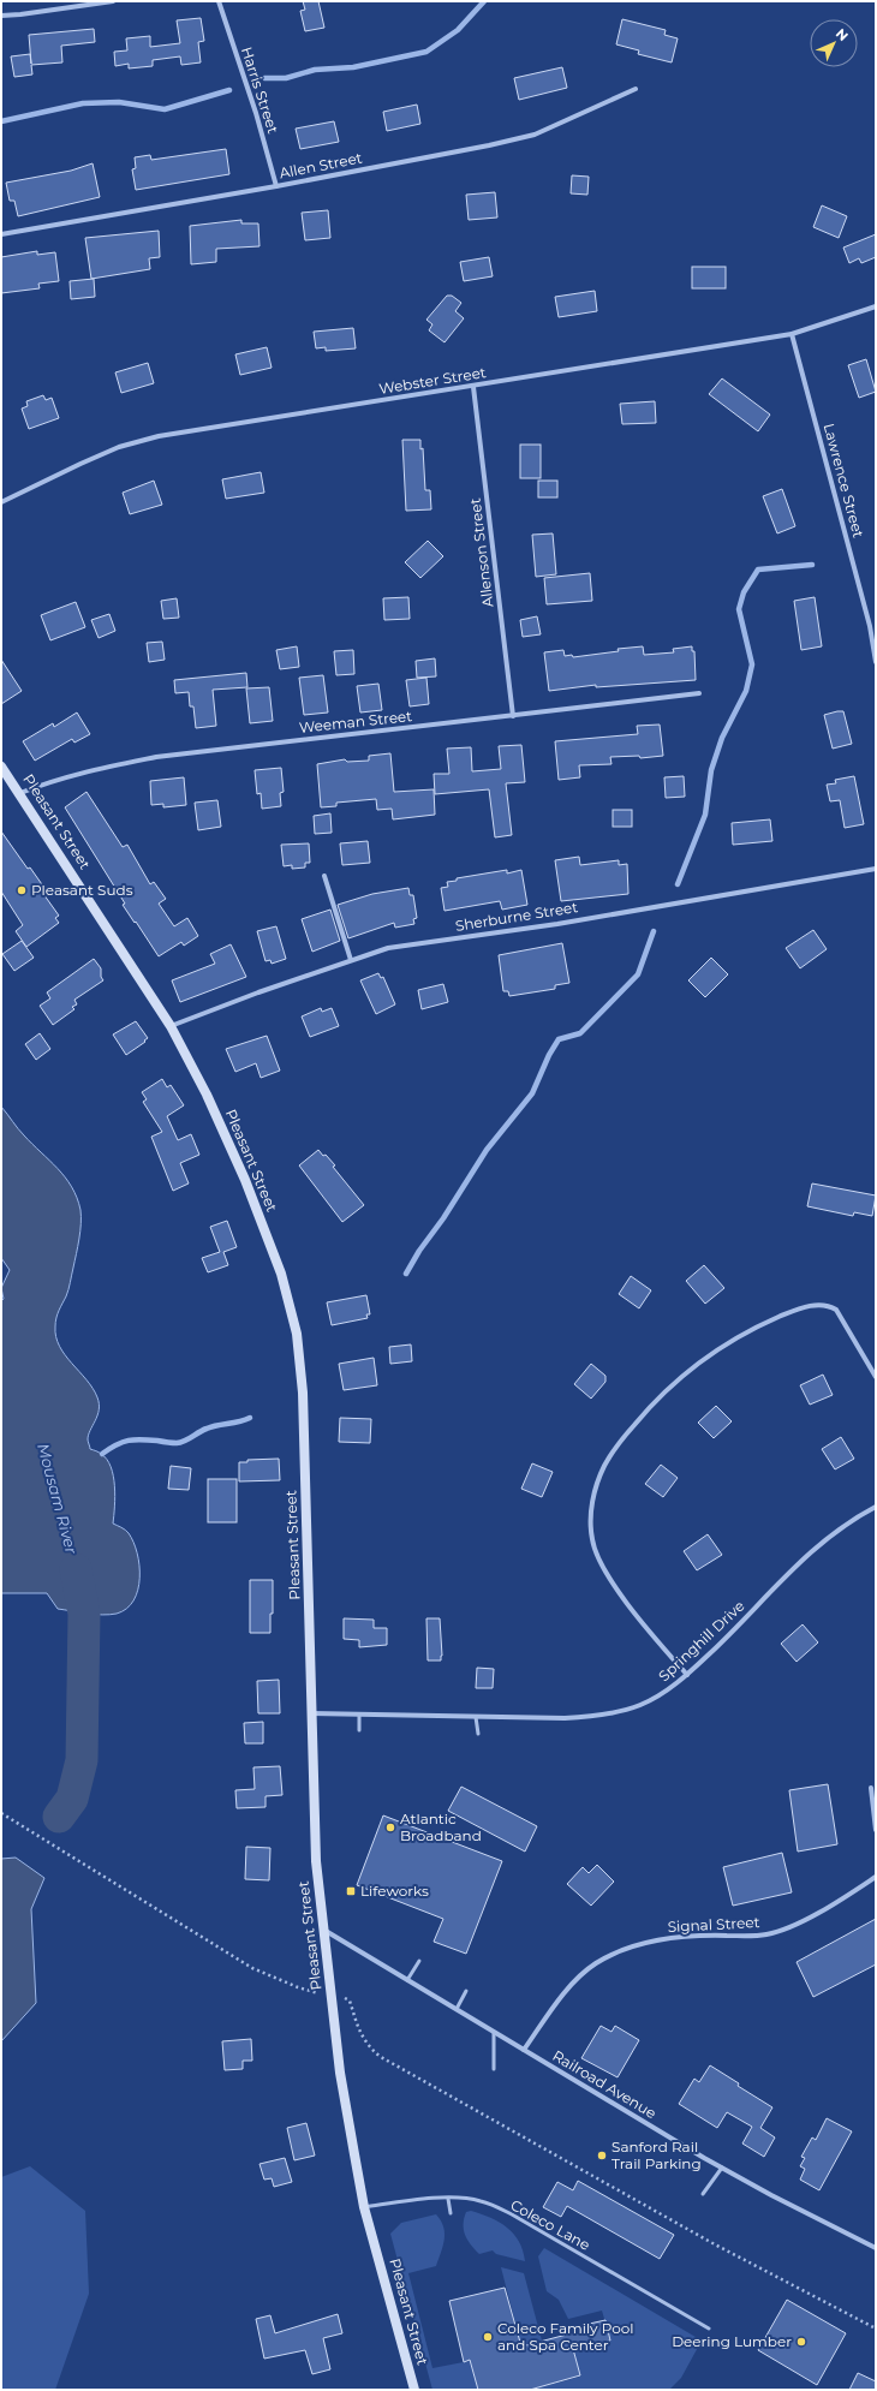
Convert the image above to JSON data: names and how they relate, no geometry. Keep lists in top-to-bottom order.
{
  "streets": {
    "main road": ["Pleasant Street"],
    "street": [
      "Harris Street",
      "Allen Street",
      "Webster Street",
      "Lawrence Street",
      "Allenson Street",
      "Weeman Street",
      "Sherburne Street",
      "Springhill Drive",
      "Signal Street",
      "Railroad Avenue"
    ],
    "lane": ["Coleco Lane"]
  },
  "crossings": [
    ["Harris Street", "Allen Street"],
    ["Webster Street", "Lawrence Street"],
    ["Webster Street", "Allenson Street"],
    ["Allenson Street", "Weeman Street"],
    ["Weeman Street", "Pleasant Street"],
    ["Pleasant Street", "Sherburne Street"],
    ["Pleasant Street", "Springhill Drive"],
    ["Pleasant Street", "Railroad Avenue"],
    ["Pleasant Street", "Coleco Lane"],
    ["Signal Street", "Railroad Avenue"]
  ],
  "water": ["Mousam River"],
  "places": {
    "other": [
      "Pleasant Suds",
      "Atlantic Broadband",
      "Sanford Rail Trail Parking",
      "Coleco Family Pool and Spa Center",
      "Deering Lumber"
    ],
    "transit": ["Lifeworks"]
  },
  "north": "top right"
}
